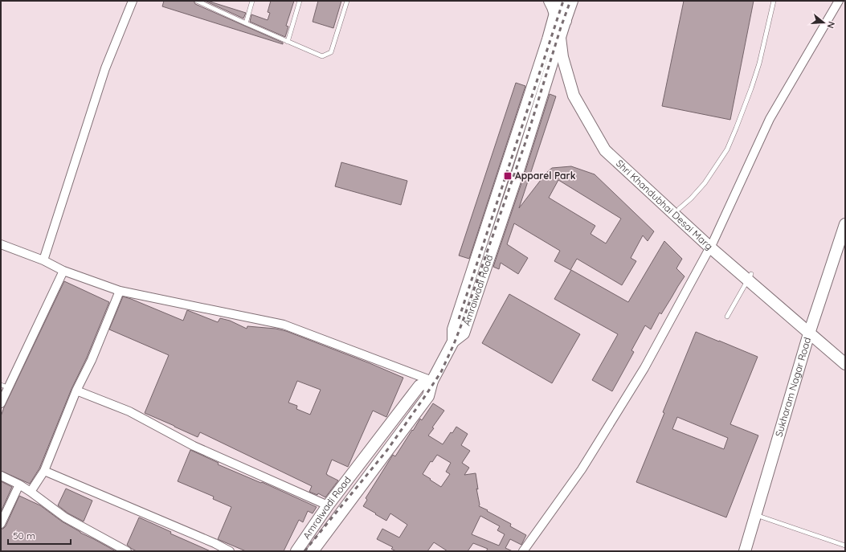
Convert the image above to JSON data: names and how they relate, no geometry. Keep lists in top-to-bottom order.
{
  "streets": {
    "main road": ["Shri Khandubhai Desai Marg", "Amraiwadi Road", "Sukharam Nagar Road"]
  },
  "crossings": [
    ["Shri Khandubhai Desai Marg", "Amraiwadi Road"],
    ["Shri Khandubhai Desai Marg", "Sukharam Nagar Road"]
  ],
  "places": {
    "transit": ["Apparel Park"]
  },
  "scale_bar": "50 m",
  "north": "right"
}
